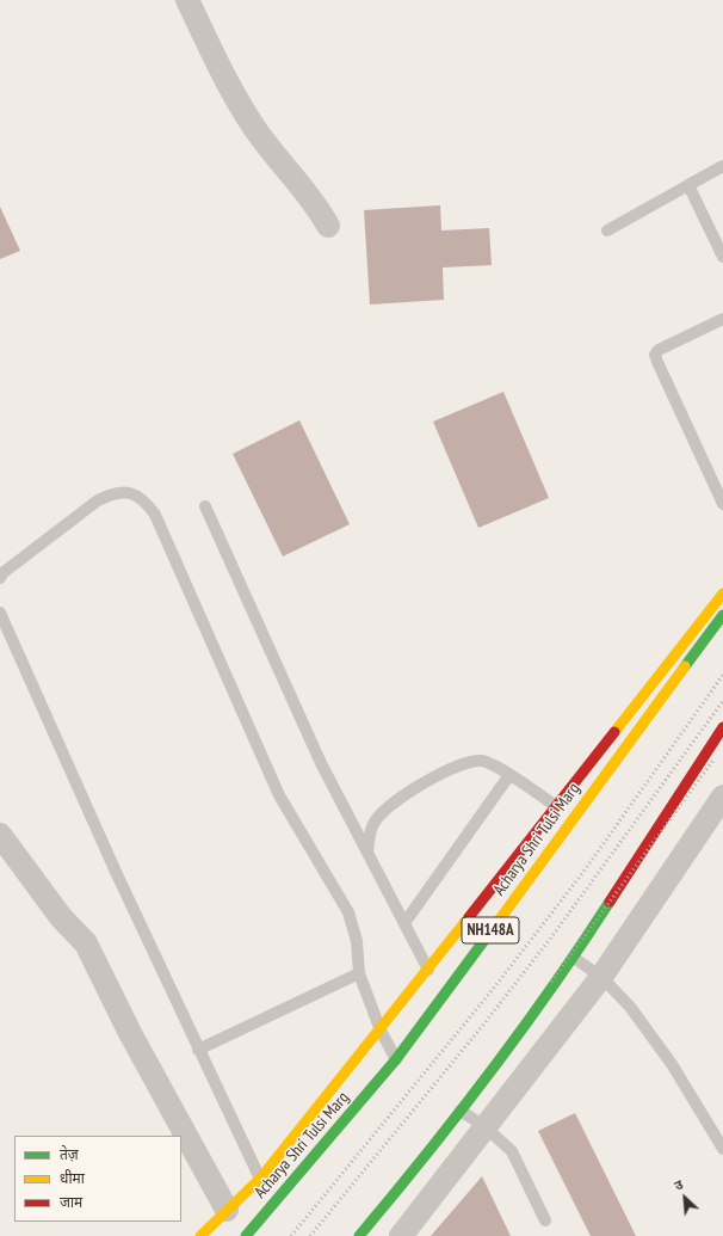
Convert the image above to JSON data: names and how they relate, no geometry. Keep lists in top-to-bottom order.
{
  "streets": {
    "main road": ["Acharya Shri Tulsi Marg", "NH148A"]
  },
  "legend": ["तेज़", "धीमा", "जाम"],
  "north": "top left"
}
